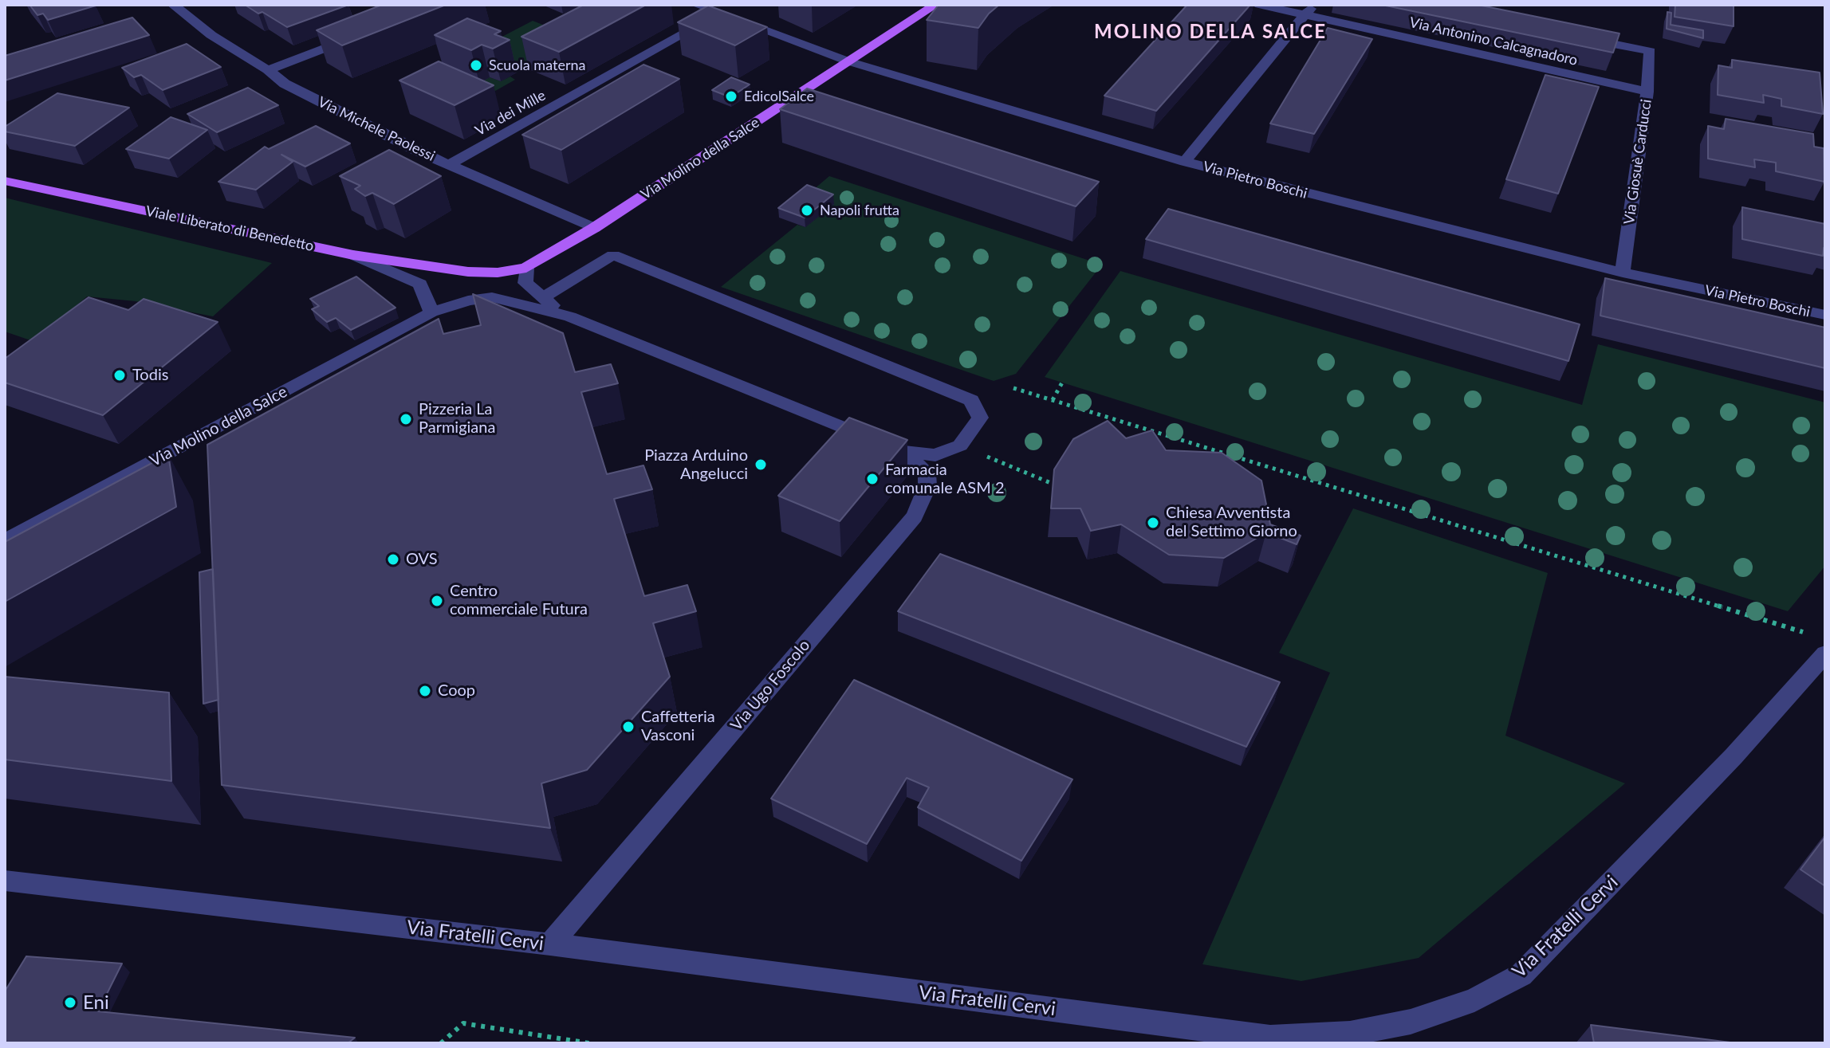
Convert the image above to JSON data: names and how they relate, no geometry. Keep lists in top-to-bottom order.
{
  "streets": {
    "main road": ["Via Molino della Salce", "Viale Liberato di Benedetto"],
    "street": [
      "Via Antonino Calcagnadoro",
      "Via dei Mille",
      "Via Michele Paolessi",
      "Via Giosuè Carducci",
      "Via Pietro Boschi",
      "Via Ugo Foscolo",
      "Via Fratelli Cervi"
    ]
  },
  "crossings": [
    ["Via Antonino Calcagnadoro", "Via Giosuè Carducci"],
    ["Via dei Mille", "Via Michele Paolessi"],
    ["Via dei Mille", "Via Pietro Boschi"],
    ["Via Michele Paolessi", "Via Molino della Salce"],
    ["Via Molino della Salce", "Via Pietro Boschi"],
    ["Via Molino della Salce", "Viale Liberato di Benedetto"],
    ["Via Giosuè Carducci", "Via Pietro Boschi"],
    ["Via Ugo Foscolo", "Via Fratelli Cervi"]
  ],
  "districts": ["MOLINO DELLA SALCE"],
  "places": [
    "Scuola materna",
    "EdicolSalce",
    "Napoli frutta",
    "Todis",
    "Pizzeria La Parmigiana",
    "Piazza Arduino Angelucci",
    "Farmacia comunale ASM 2",
    "Chiesa Avventista del Settimo Giorno",
    "OVS",
    "Centro commerciale Futura",
    "Coop",
    "Caffetteria Vasconi",
    "Eni"
  ]
}
